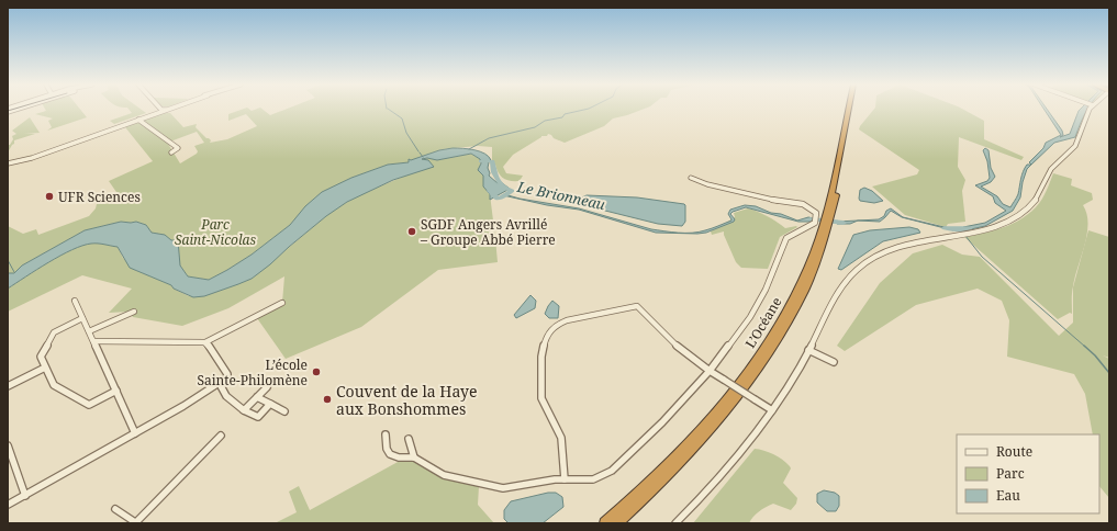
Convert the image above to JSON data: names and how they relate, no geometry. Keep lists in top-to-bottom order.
{
  "streets": {
    "highway": ["L’Océane"]
  },
  "water": ["Le Brionneau"],
  "parks": ["Parc Saint-Nicolas"],
  "places": [
    "UFR Sciences",
    "SGDF Angers Avrillé – Groupe Abbé Pierre",
    "L’école Sainte-Philomène",
    "Couvent de la Haye aux Bonshommes"
  ],
  "legend": ["Route", "Parc", "Eau"]
}
